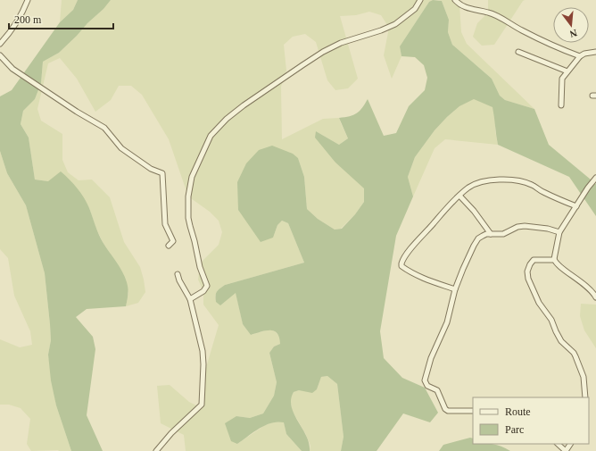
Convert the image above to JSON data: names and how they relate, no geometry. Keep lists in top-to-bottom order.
{
  "legend": ["Route", "Parc"],
  "scale_bar": "200 m",
  "north": "bottom"
}
